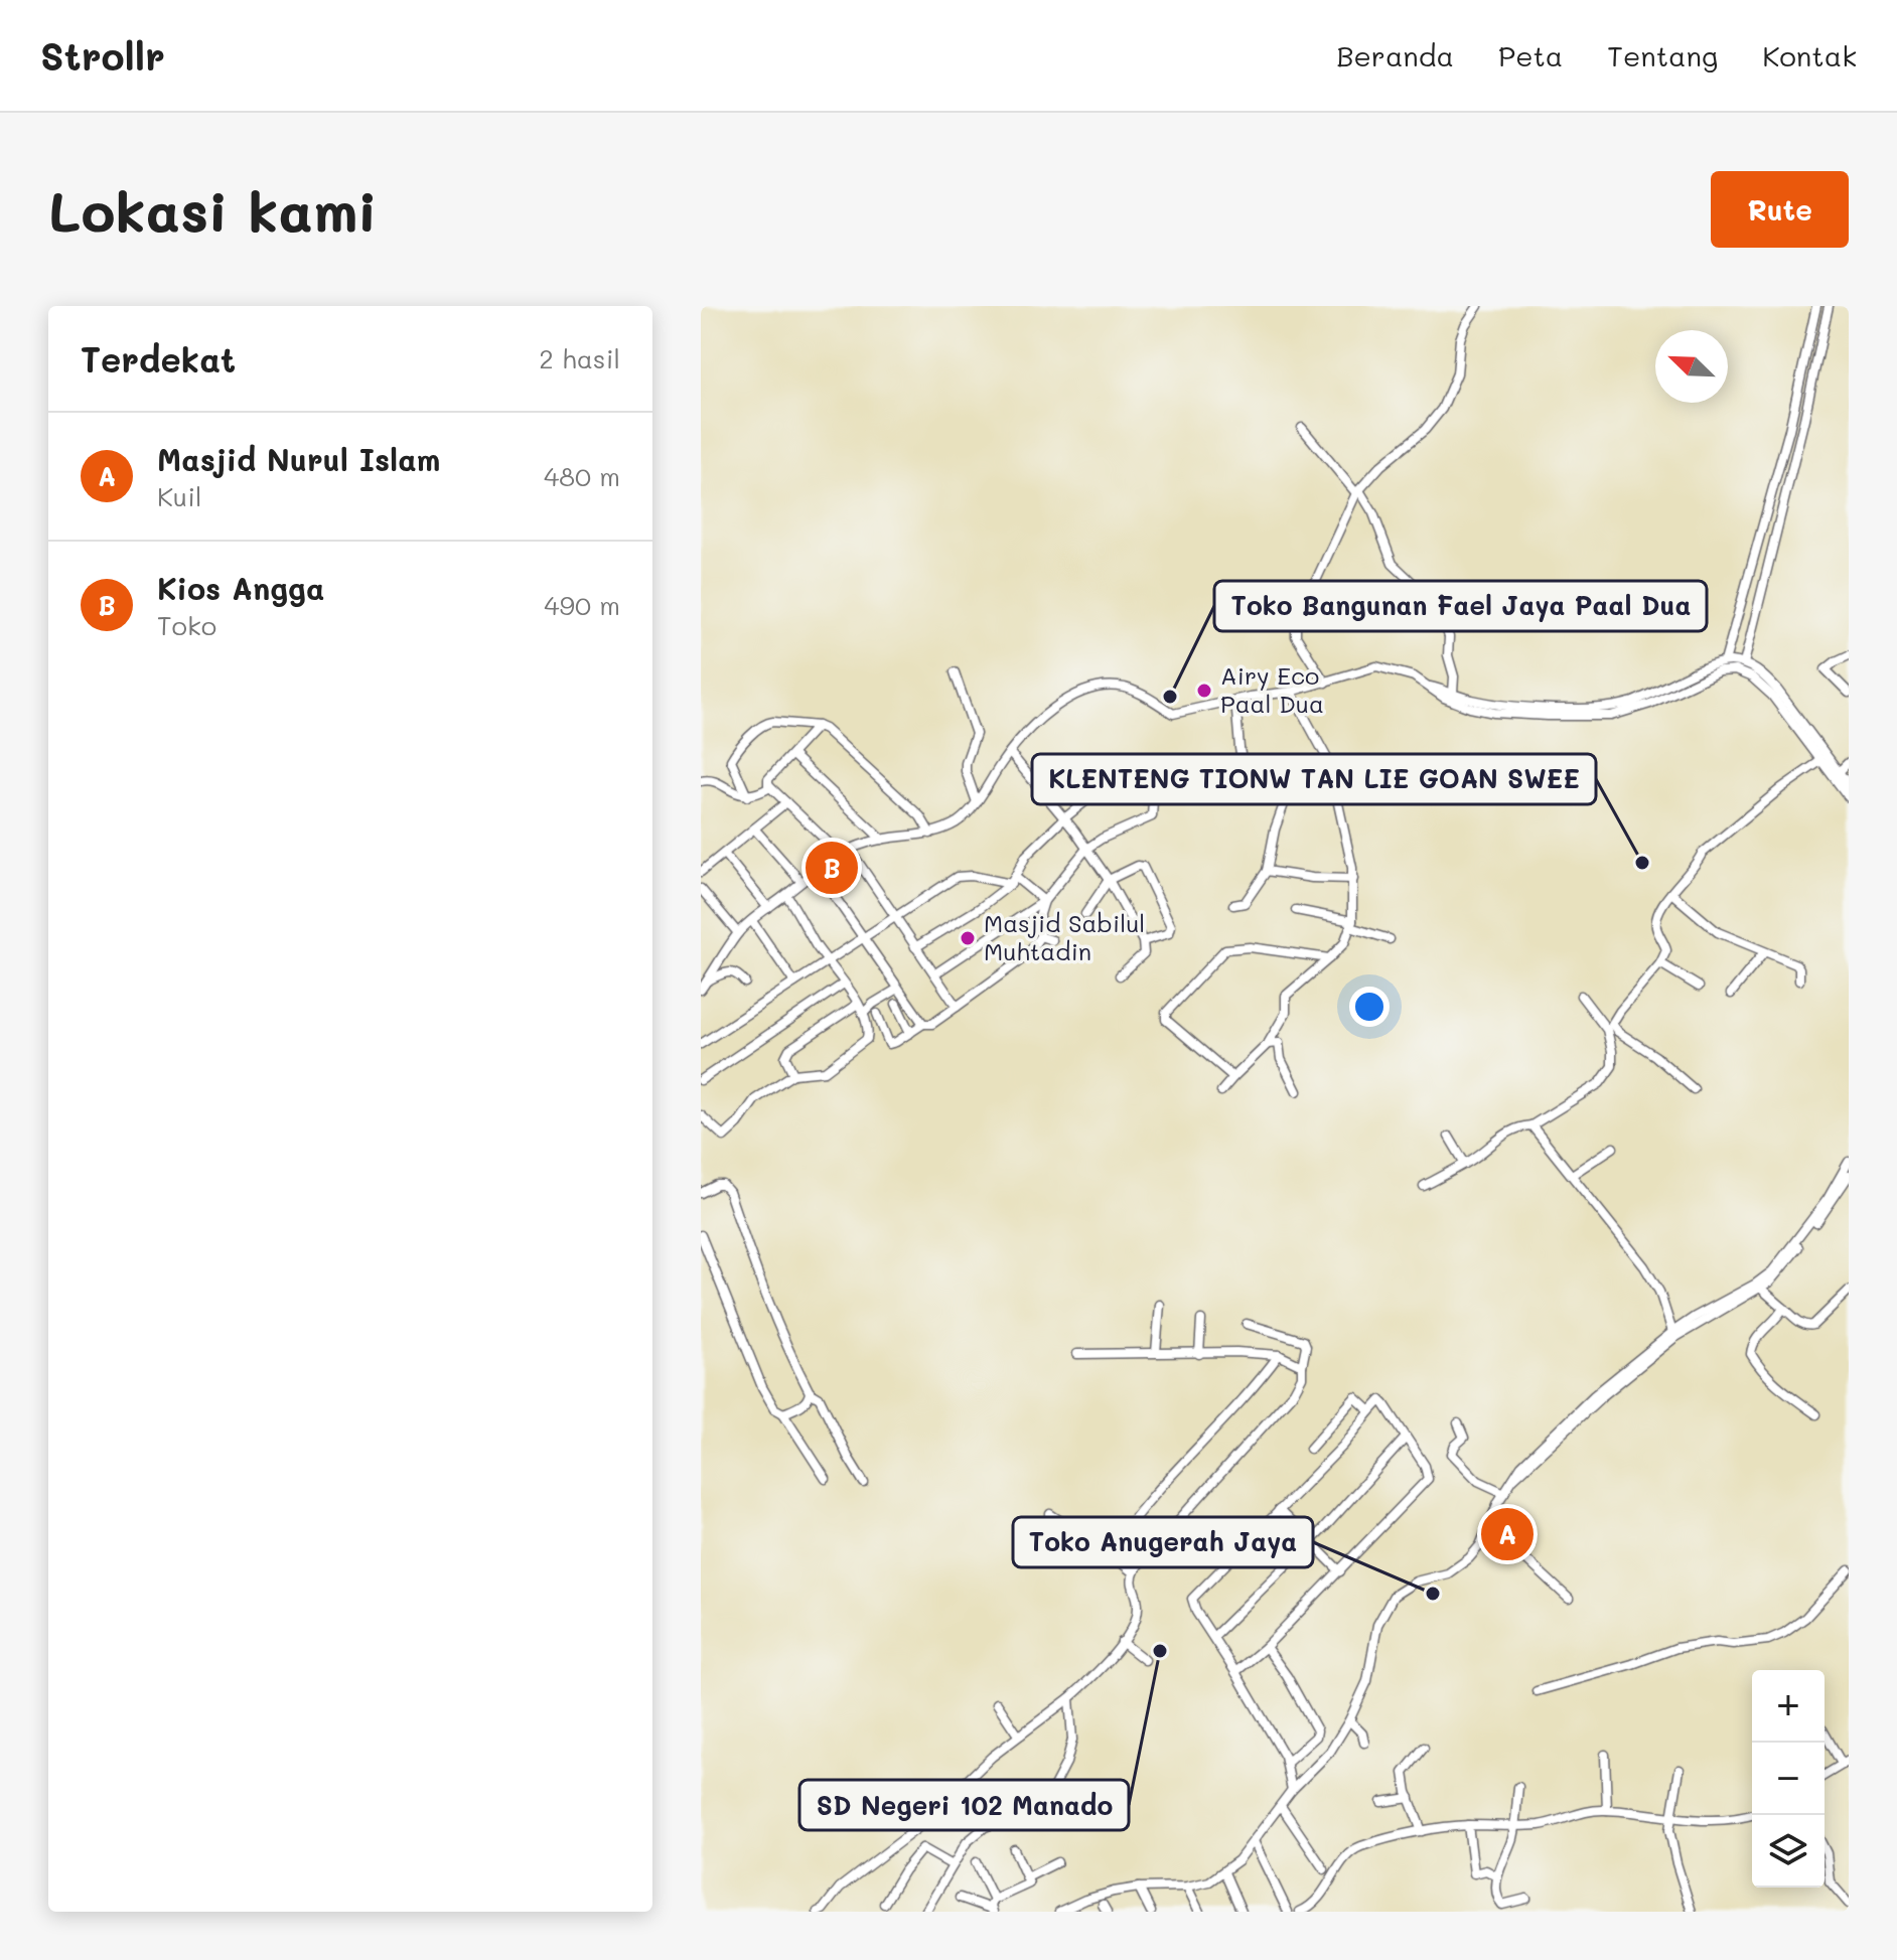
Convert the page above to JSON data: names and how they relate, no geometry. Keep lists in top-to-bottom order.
{
  "places": [
    "Airy Eco Paal Dua",
    "Toko Bangunan Fael Jaya Paal Dua",
    "KLENTENG TIONW TAN LIE GOAN SWEE",
    "Masjid Sabilul Muhtadin",
    "Toko Anugerah Jaya",
    "SD Negeri 102 Manado"
  ],
  "north": "top left",
  "page": {
    "header": "Strollr",
    "nav": [
      "Beranda",
      "Peta",
      "Tentang",
      "Kontak"
    ],
    "buttons": "Rute",
    "title": "Lokasi kami",
    "heading": ["Terdekat", "2 hasil"],
    "list": [
      {
        "mark": "A",
        "name": "Masjid Nurul Islam",
        "note": "Kuil",
        "value": "480 m"
      },
      {
        "mark": "B",
        "name": "Kios Angga",
        "note": "Toko",
        "value": "490 m"
      }
    ],
    "pins": ["B", "A"],
    "map_buttons": ["+", "−"]
  }
}
